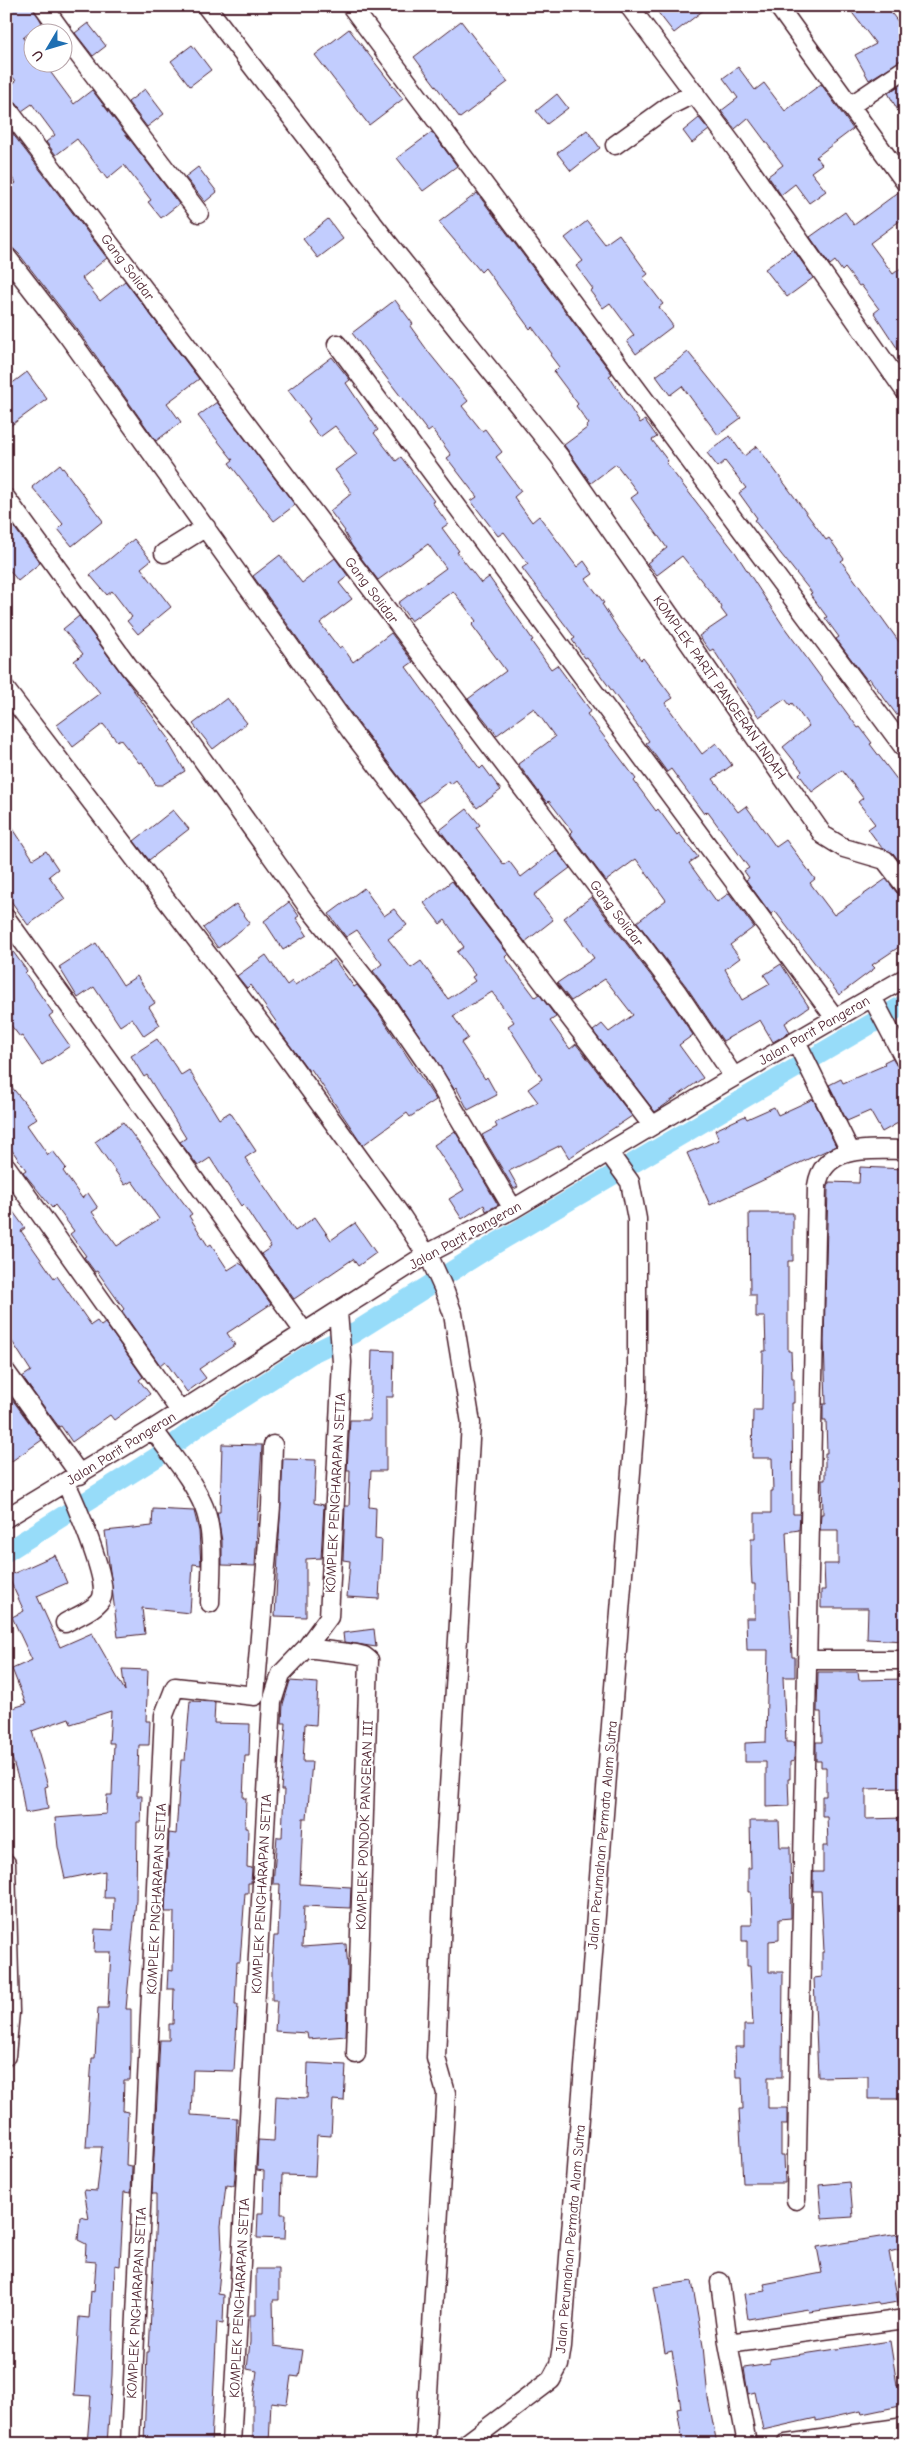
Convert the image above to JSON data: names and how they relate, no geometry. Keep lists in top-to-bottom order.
{
  "streets": {
    "street": [
      "Gang Solidar",
      "KOMPLEK PARIT PANGERAN INDAH",
      "Jalan Parit Pangeran",
      "KOMPLEK PENGHARAPAN SETIA",
      "KOMPLEK PONDOK PANGERAN III",
      "Jalan Perumahan Permata Alam Sutra",
      "KOMPLEK PNGHARAPAN SETIA"
    ]
  },
  "crossings": [
    ["Gang Solidar", "Jalan Parit Pangeran"],
    ["Jalan Parit Pangeran", "KOMPLEK PENGHARAPAN SETIA"],
    ["Jalan Parit Pangeran", "Jalan Perumahan Permata Alam Sutra"],
    ["KOMPLEK PENGHARAPAN SETIA", "KOMPLEK PONDOK PANGERAN III"]
  ],
  "north": "bottom left"
}
